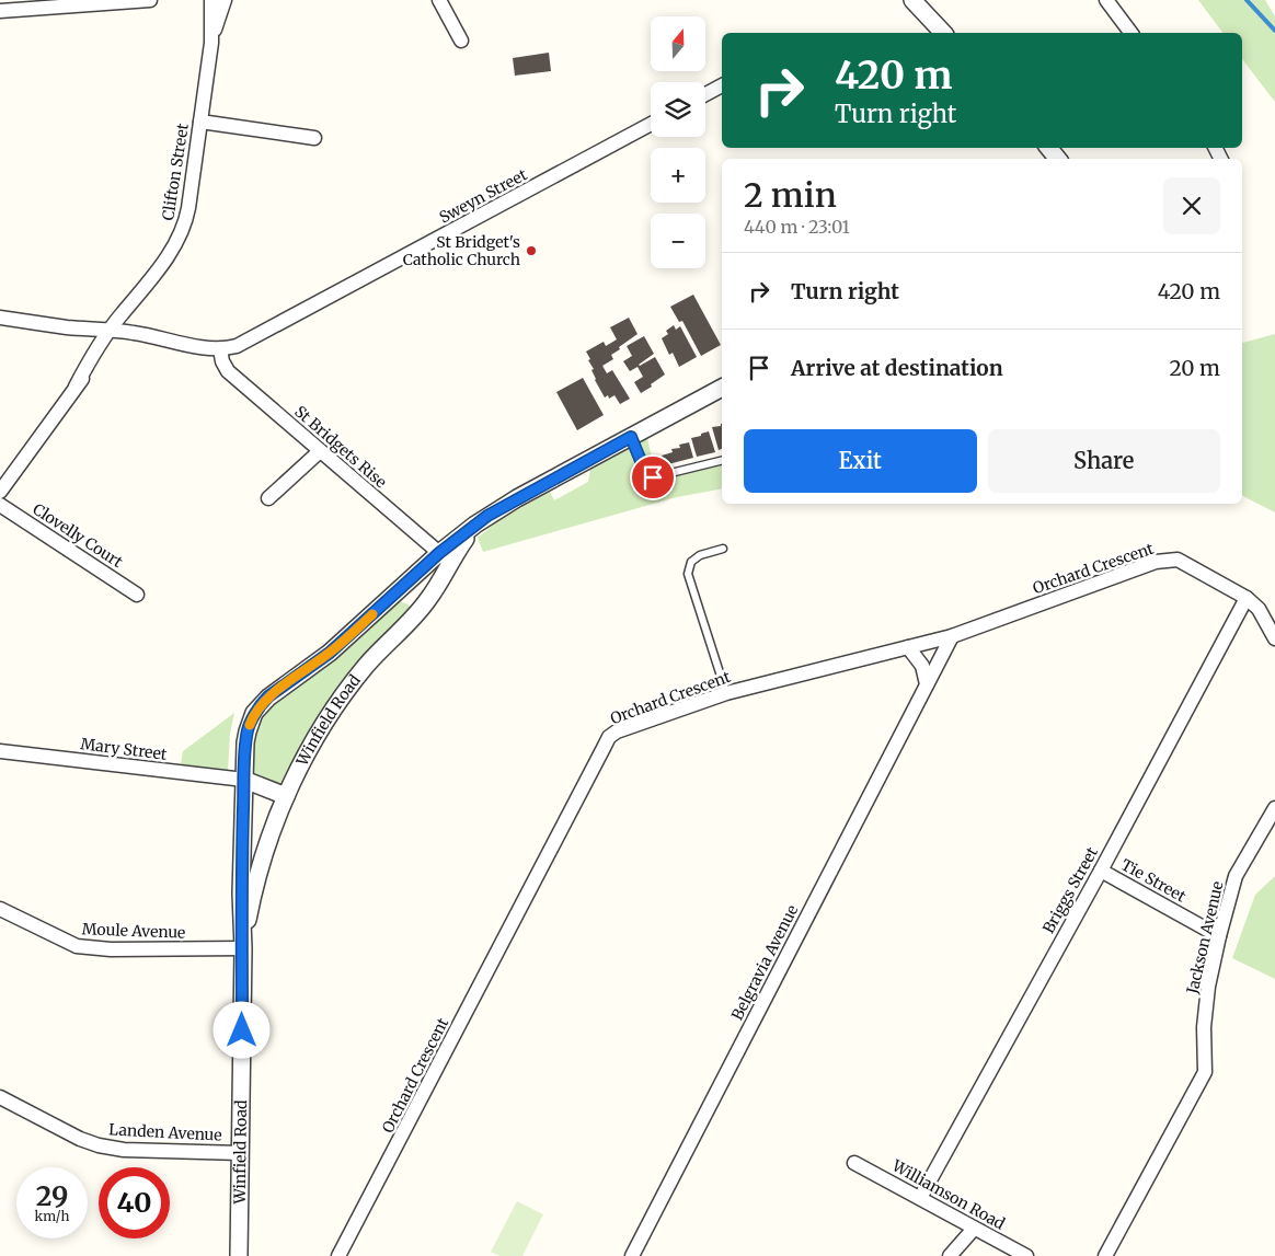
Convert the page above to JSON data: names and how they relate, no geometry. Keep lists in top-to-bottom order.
{
  "streets": {
    "street": [
      "Clifton Street",
      "Sweyn Street",
      "St Bridgets Rise",
      "Clovelly Court",
      "Orchard Crescent",
      "Winfield Road",
      "Mary Street",
      "Tie Street",
      "Briggs Street",
      "Moule Avenue",
      "Jackson Avenue",
      "Belgravia Avenue",
      "Landen Avenue",
      "Williamson Road"
    ]
  },
  "crossings": [
    ["Clifton Street", "Sweyn Street"],
    ["Sweyn Street", "St Bridgets Rise"],
    ["St Bridgets Rise", "Winfield Road"],
    ["Orchard Crescent", "Briggs Street"],
    ["Orchard Crescent", "Belgravia Avenue"],
    ["Winfield Road", "Mary Street"],
    ["Winfield Road", "Moule Avenue"],
    ["Winfield Road", "Landen Avenue"],
    ["Tie Street", "Briggs Street"],
    ["Tie Street", "Jackson Avenue"],
    ["Briggs Street", "Williamson Road"]
  ],
  "places": ["St Bridget's Catholic Church"],
  "north": "top",
  "page": {
    "map_buttons": ["+", "−"],
    "turn": ["420 m", "Turn right"],
    "heading": ["2 min", "440 m · 23:01"],
    "list": [
      {
        "name": "Turn right",
        "value": "420 m"
      },
      {
        "name": "Arrive at destination",
        "value": "20 m"
      }
    ],
    "buttons": ["Exit", "Share"],
    "speed": "29 km/h",
    "limit": "40"
  }
}
